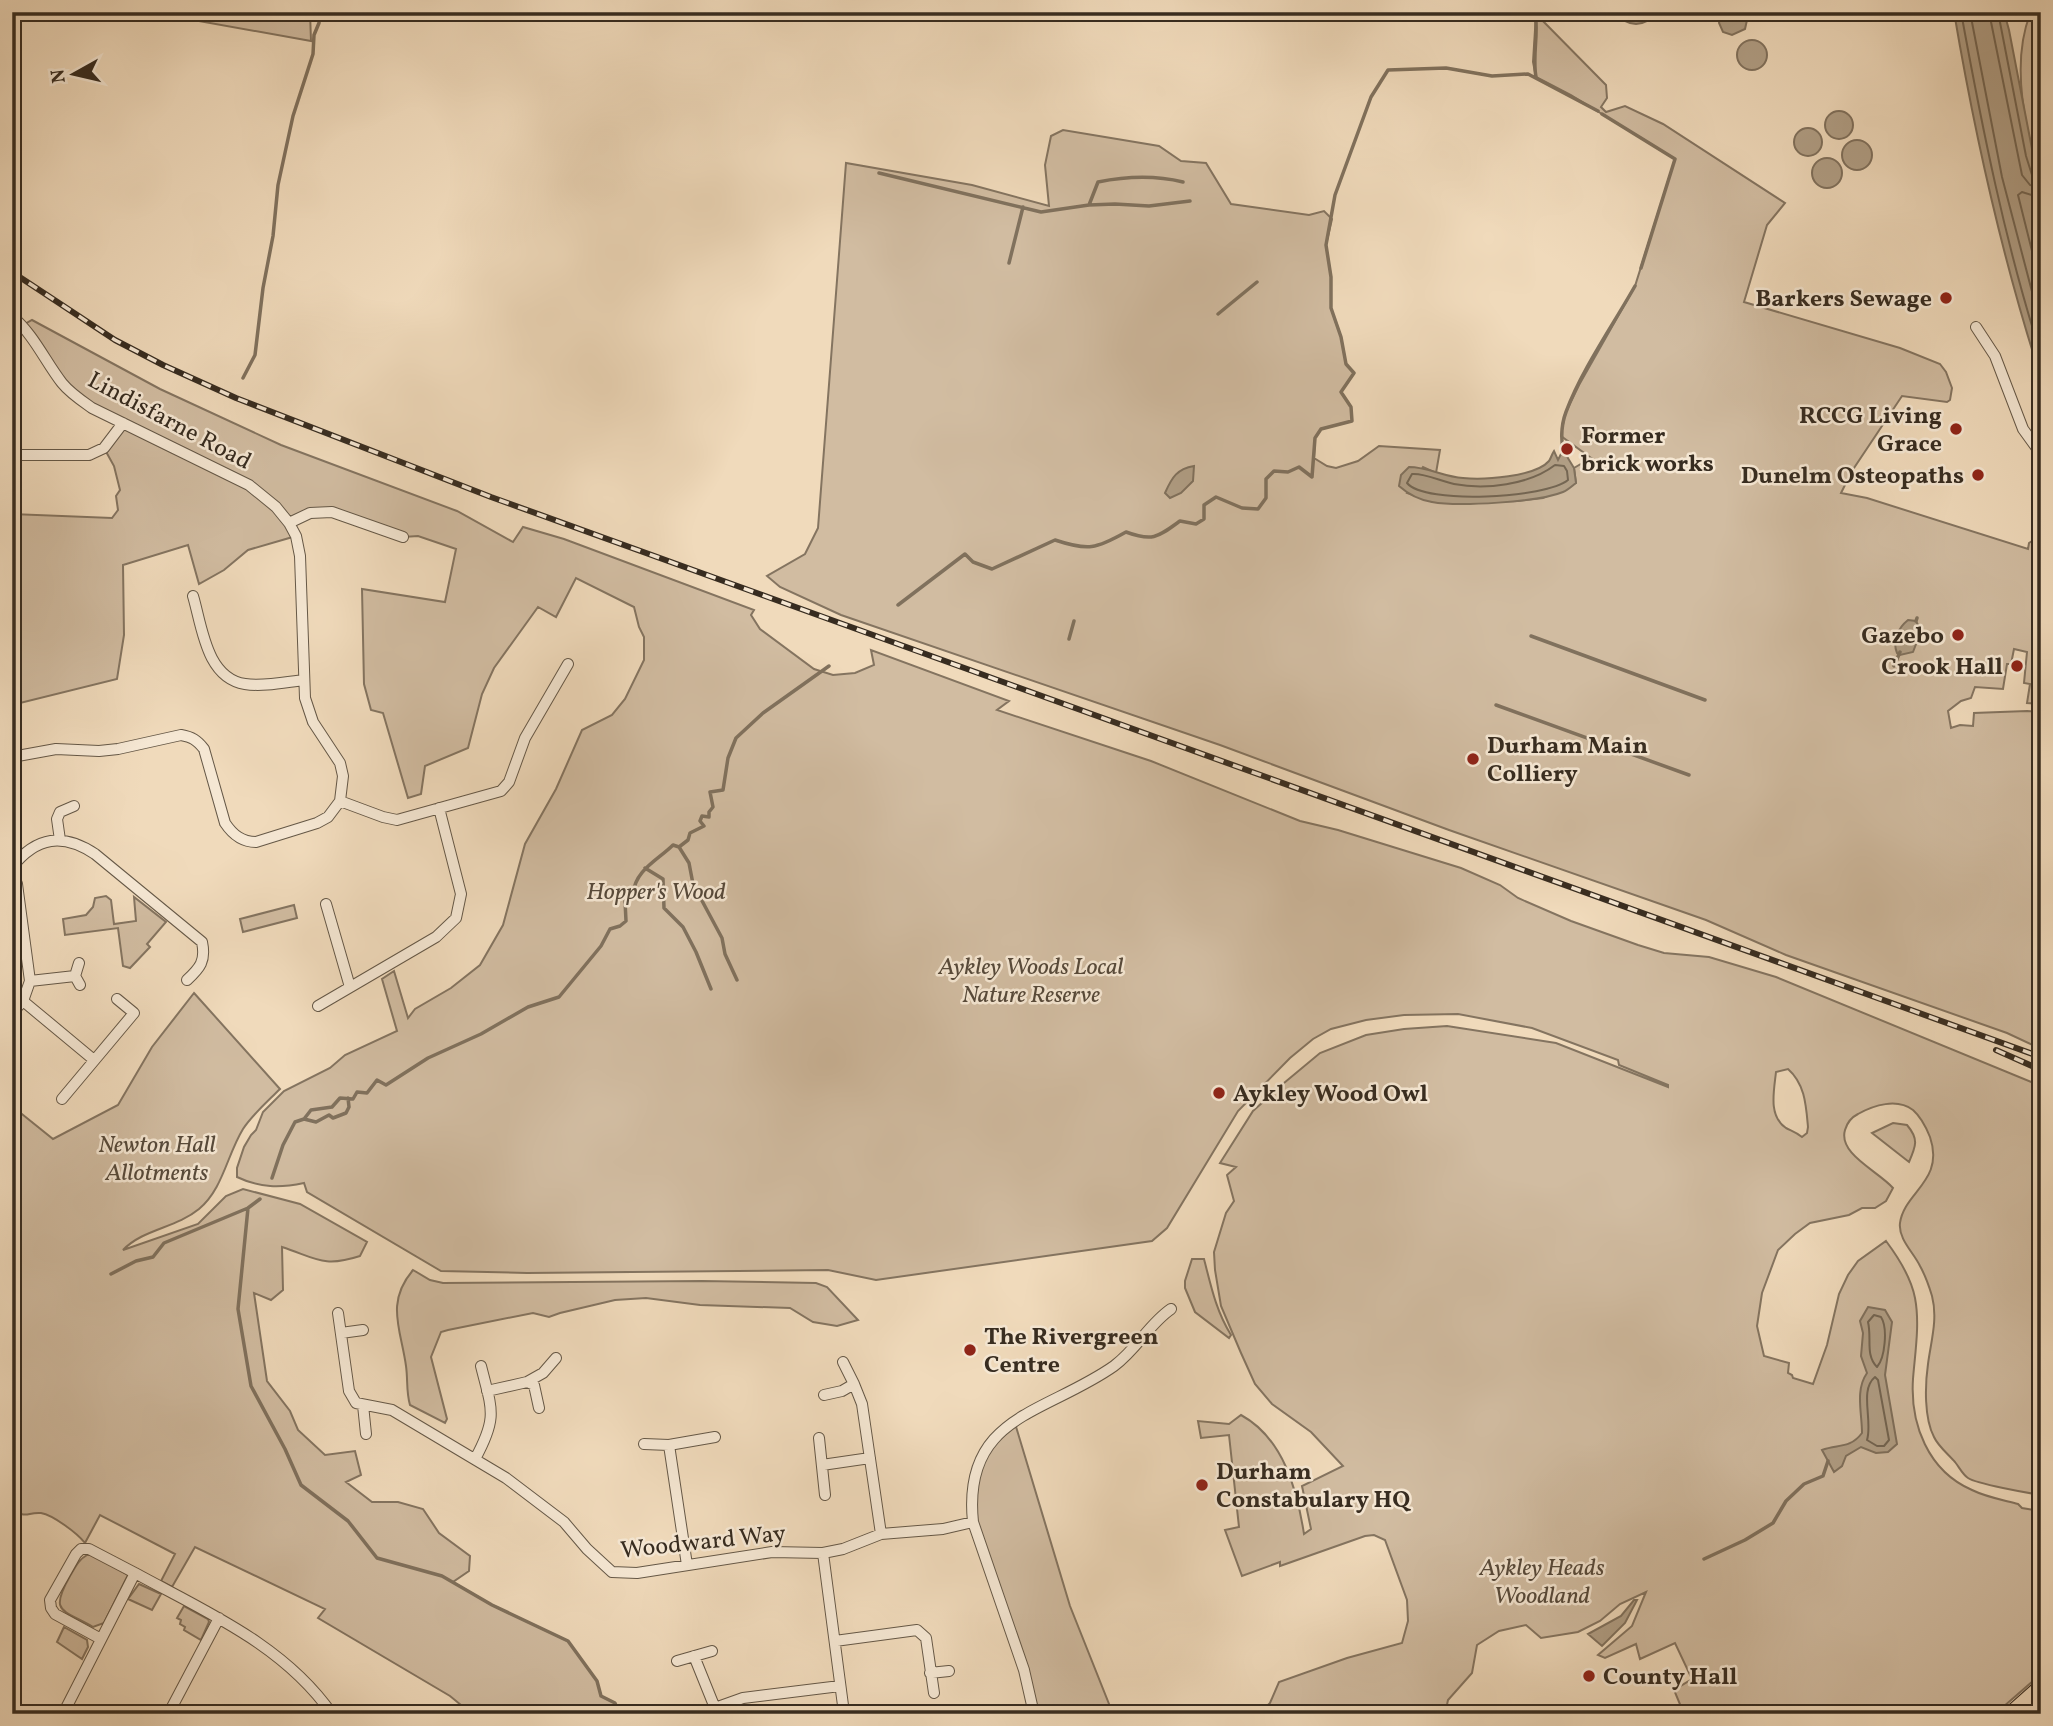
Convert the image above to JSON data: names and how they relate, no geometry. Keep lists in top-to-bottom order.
{
  "streets": {
    "street": ["Lindisfarne Road", "Woodward Way"]
  },
  "parks": [
    "Hopper's Wood",
    "Aykley Woods Local Nature Reserve",
    "Newton Hall Allotments",
    "Aykley Heads Woodland"
  ],
  "places": [
    "Barkers Sewage",
    "RCCG Living Grace",
    "Former brick works",
    "Dunelm Osteopaths",
    "Gazebo",
    "Crook Hall",
    "Durham Main Colliery",
    "Aykley Wood Owl",
    "The Rivergreen Centre",
    "Durham Constabulary HQ",
    "County Hall"
  ],
  "north": "left"
}
